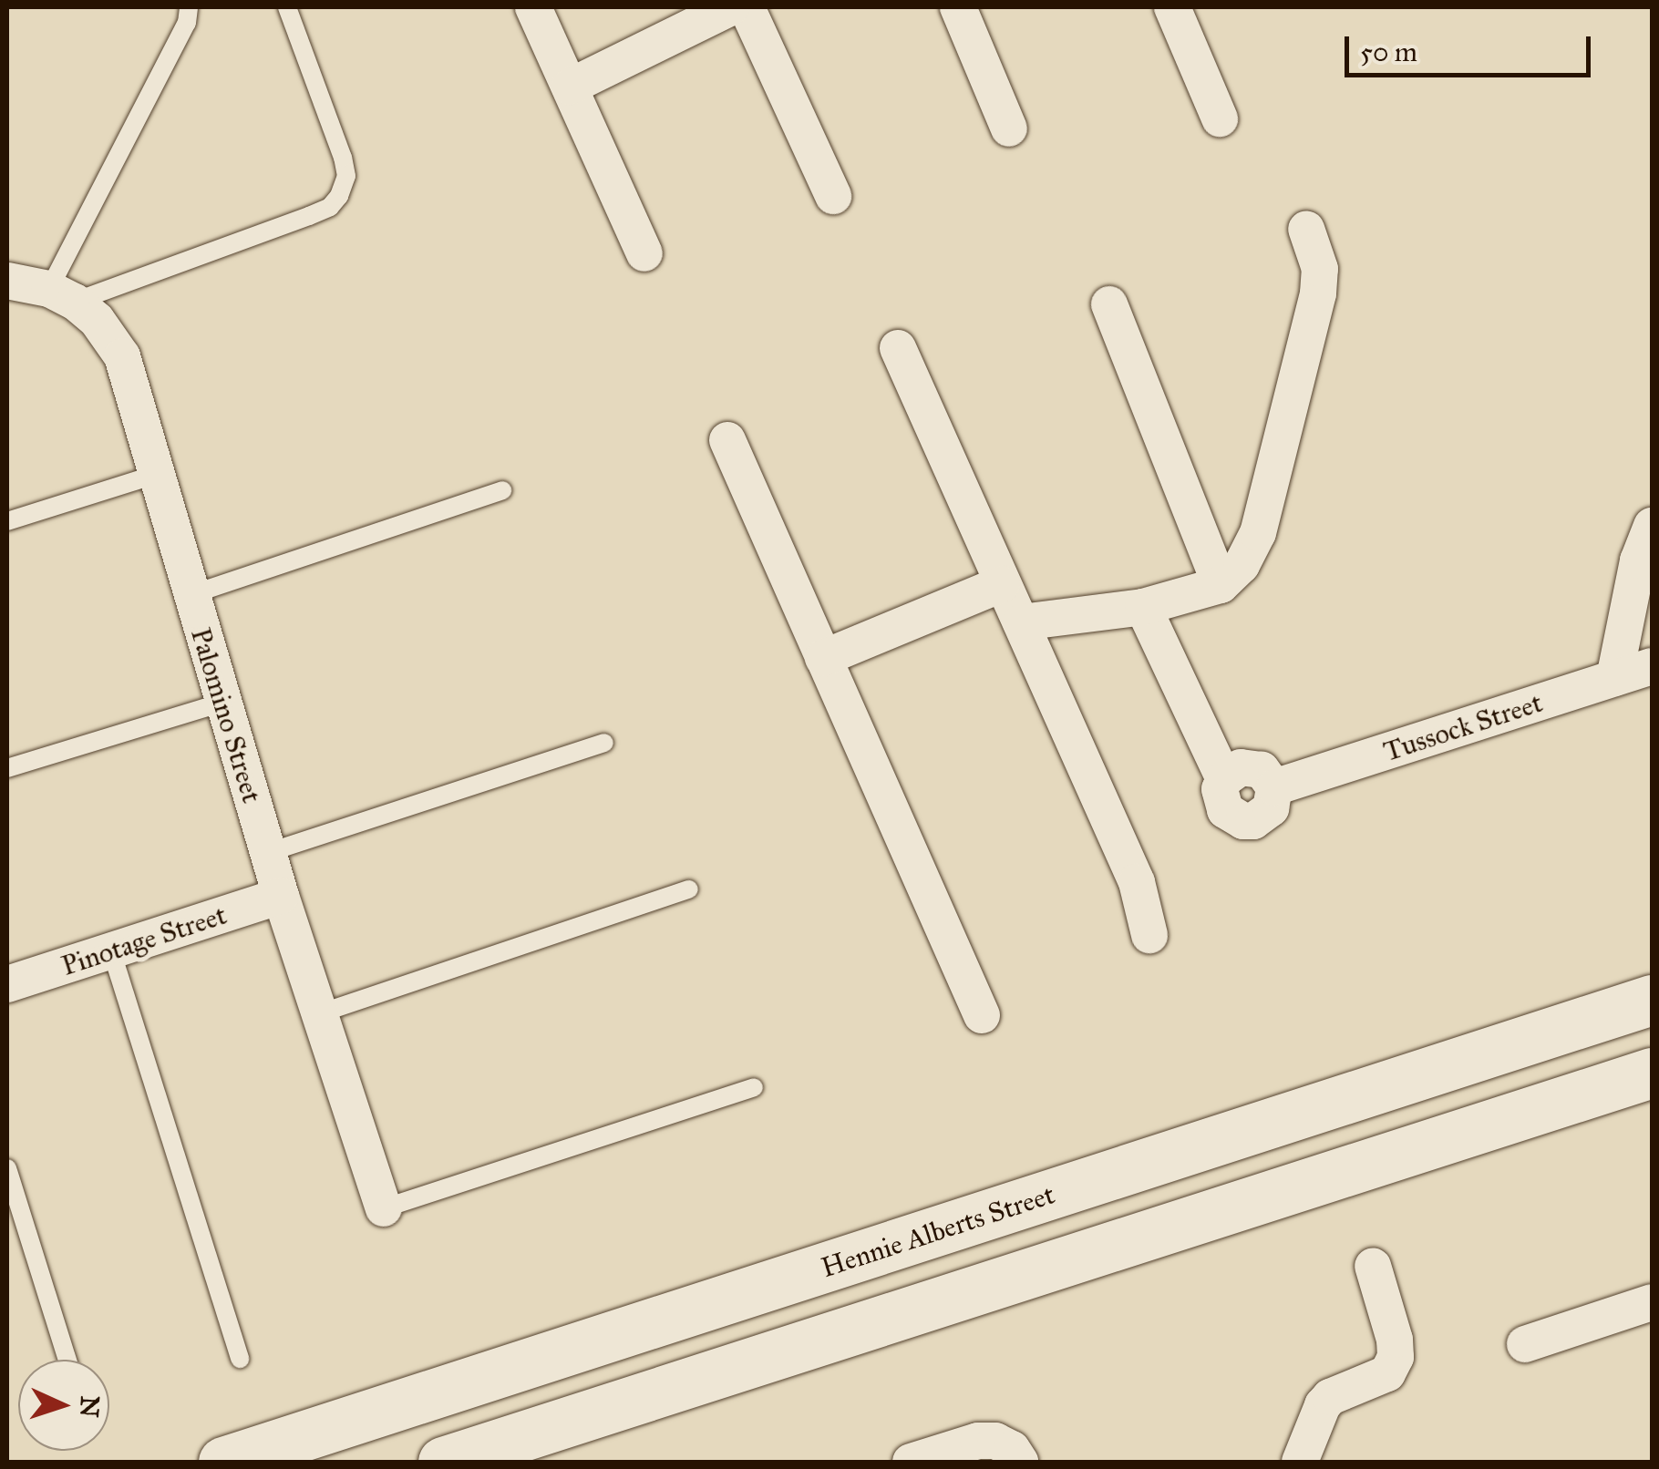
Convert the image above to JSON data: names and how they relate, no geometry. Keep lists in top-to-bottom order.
{
  "streets": {
    "street": [
      "Palomino Street",
      "Tussock Street",
      "Pinotage Street",
      "Hennie Alberts Street"
    ]
  },
  "crossings": [
    ["Palomino Street", "Pinotage Street"]
  ],
  "scale_bar": "50 m",
  "north": "right"
}
